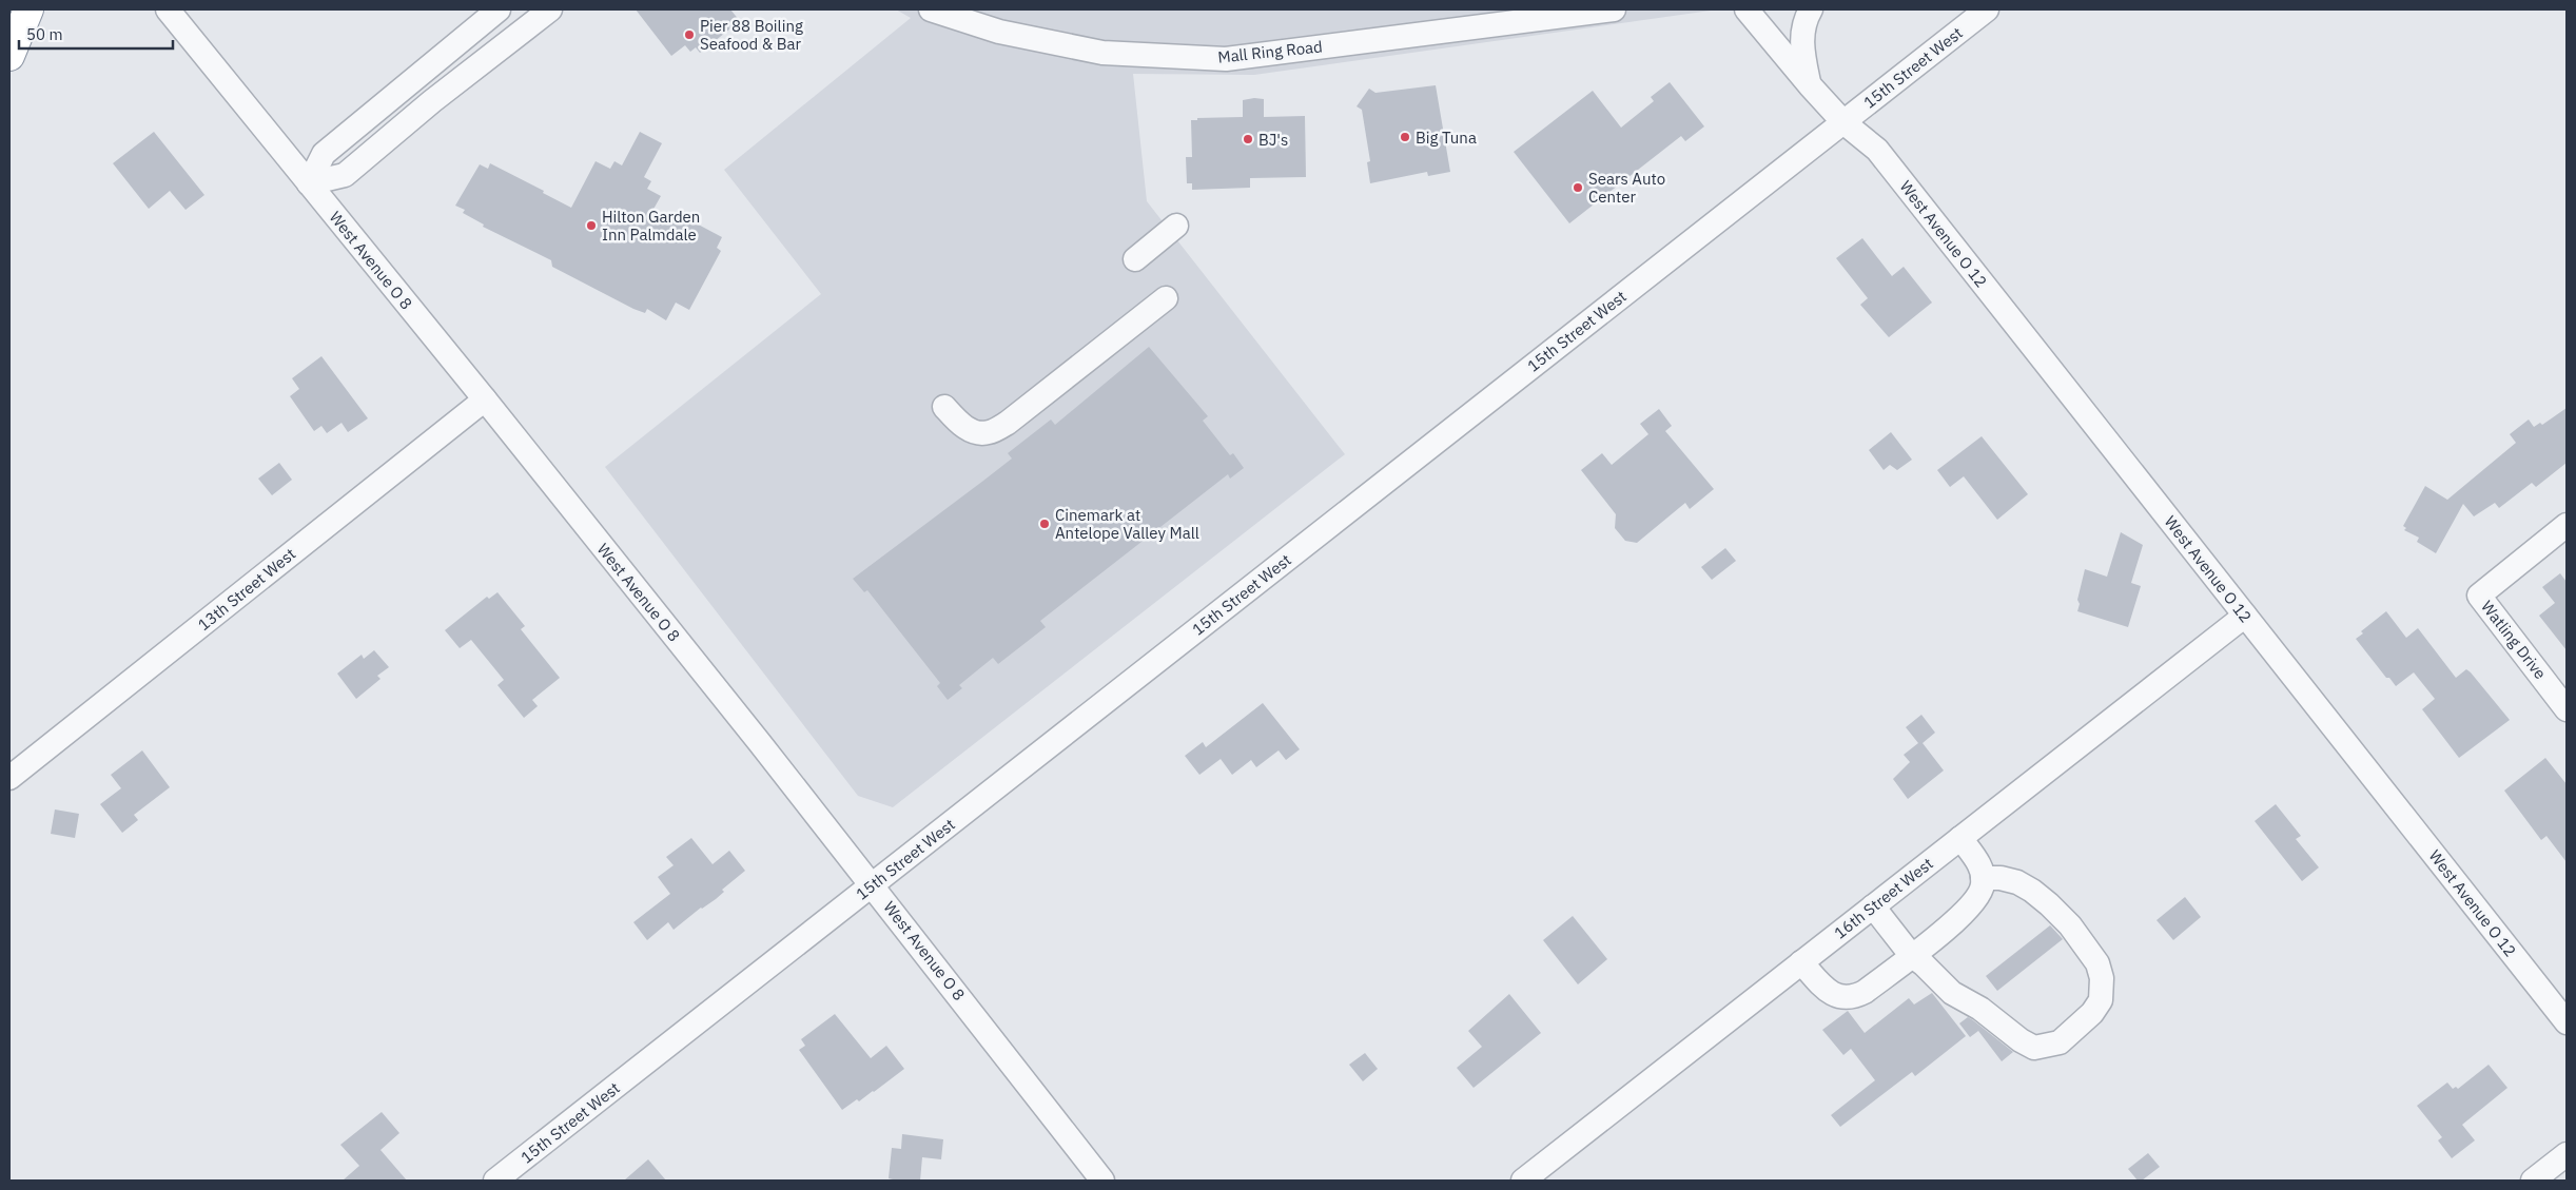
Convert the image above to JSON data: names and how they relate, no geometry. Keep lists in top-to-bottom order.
{
  "streets": {
    "street": [
      "Mall Ring Road",
      "15th Street West",
      "West Avenue O 12",
      "West Avenue O 8",
      "13th Street West",
      "Watling Drive",
      "16th Street West"
    ]
  },
  "crossings": [
    ["15th Street West", "West Avenue O 12"],
    ["15th Street West", "West Avenue O 8"],
    ["West Avenue O 12", "16th Street West"],
    ["West Avenue O 8", "13th Street West"]
  ],
  "places": [
    "Pier 88 Boiling Seafood & Bar",
    "Big Tuna",
    "BJ's",
    "Sears Auto Center",
    "Hilton Garden Inn Palmdale",
    "Cinemark at Antelope Valley Mall"
  ],
  "scale_bar": "50 m"
}
